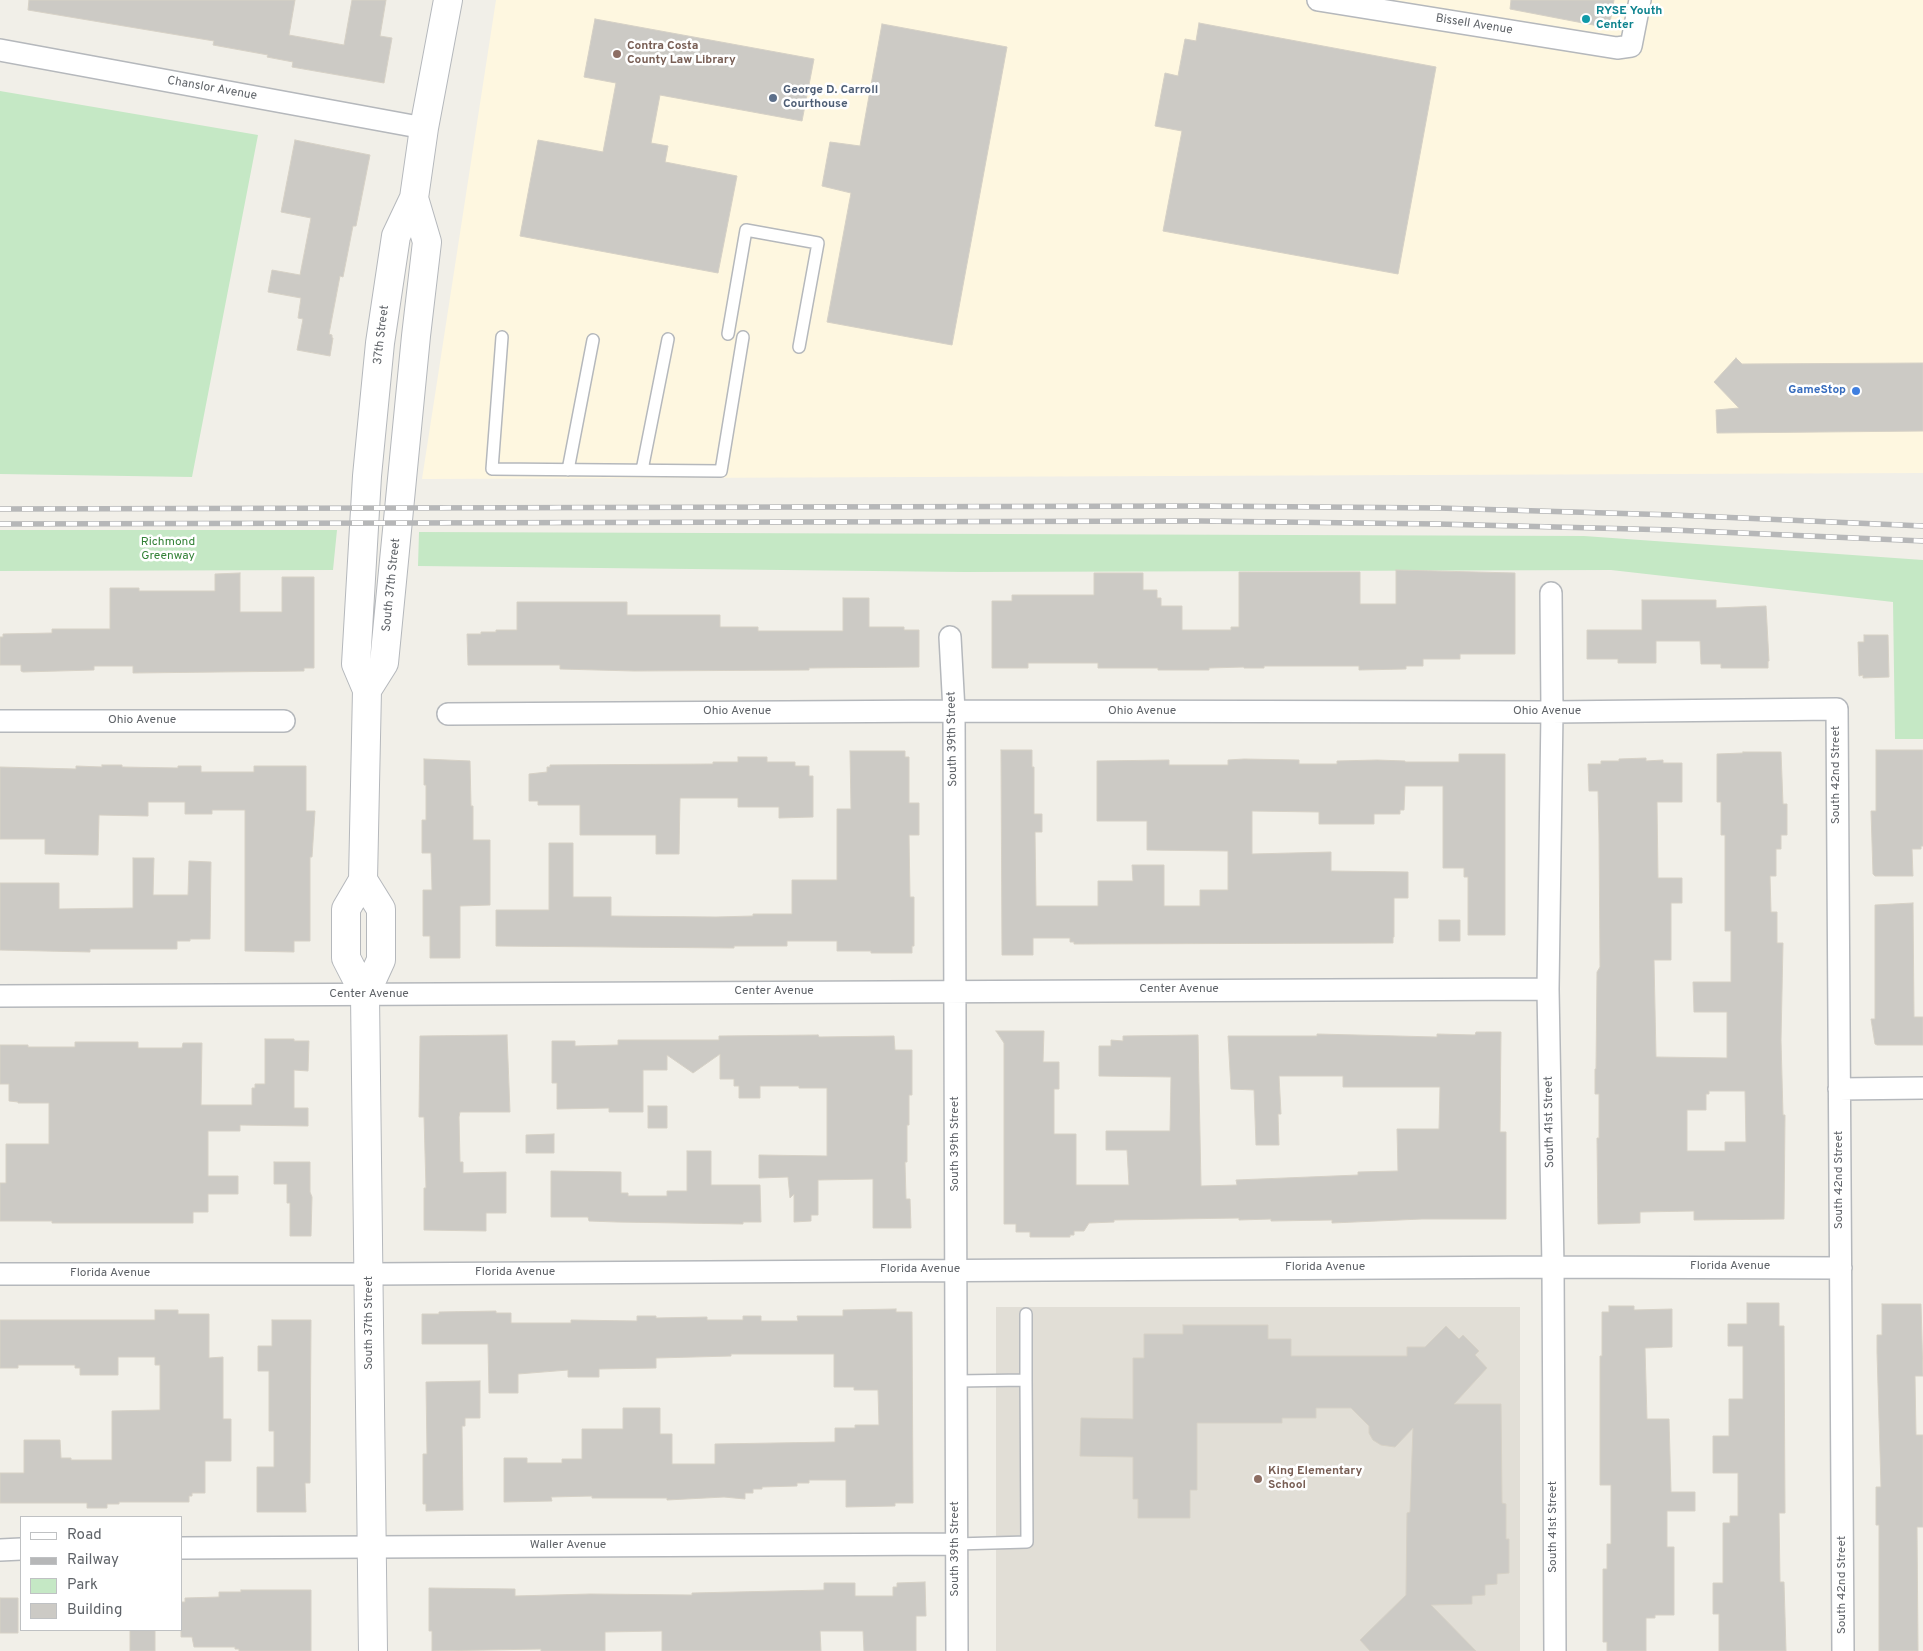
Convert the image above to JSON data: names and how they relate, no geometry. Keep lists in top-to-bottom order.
{
  "streets": {
    "street": [
      "Bissell Avenue",
      "Chanslor Avenue",
      "37th Street",
      "South 37th Street",
      "Ohio Avenue",
      "South 39th Street",
      "South 42nd Street",
      "Center Avenue",
      "South 41st Street",
      "Florida Avenue",
      "Waller Avenue"
    ]
  },
  "crossings": [
    ["Chanslor Avenue", "37th Street"],
    ["37th Street", "South 37th Street"],
    ["South 37th Street", "Center Avenue"],
    ["South 37th Street", "Florida Avenue"],
    ["South 37th Street", "Waller Avenue"],
    ["Ohio Avenue", "South 39th Street"],
    ["Ohio Avenue", "South 42nd Street"],
    ["Ohio Avenue", "South 41st Street"],
    ["South 39th Street", "Center Avenue"],
    ["South 39th Street", "Florida Avenue"],
    ["South 39th Street", "Waller Avenue"],
    ["South 42nd Street", "Florida Avenue"],
    ["Center Avenue", "South 41st Street"],
    ["South 41st Street", "Florida Avenue"]
  ],
  "parks": ["Richmond Greenway"],
  "places": [
    "RYSE Youth Center",
    "Contra Costa County Law Library",
    "George D. Carroll Courthouse",
    "GameStop",
    "King Elementary School"
  ],
  "legend": [
    "Road",
    "Railway",
    "Park",
    "Building"
  ]
}
